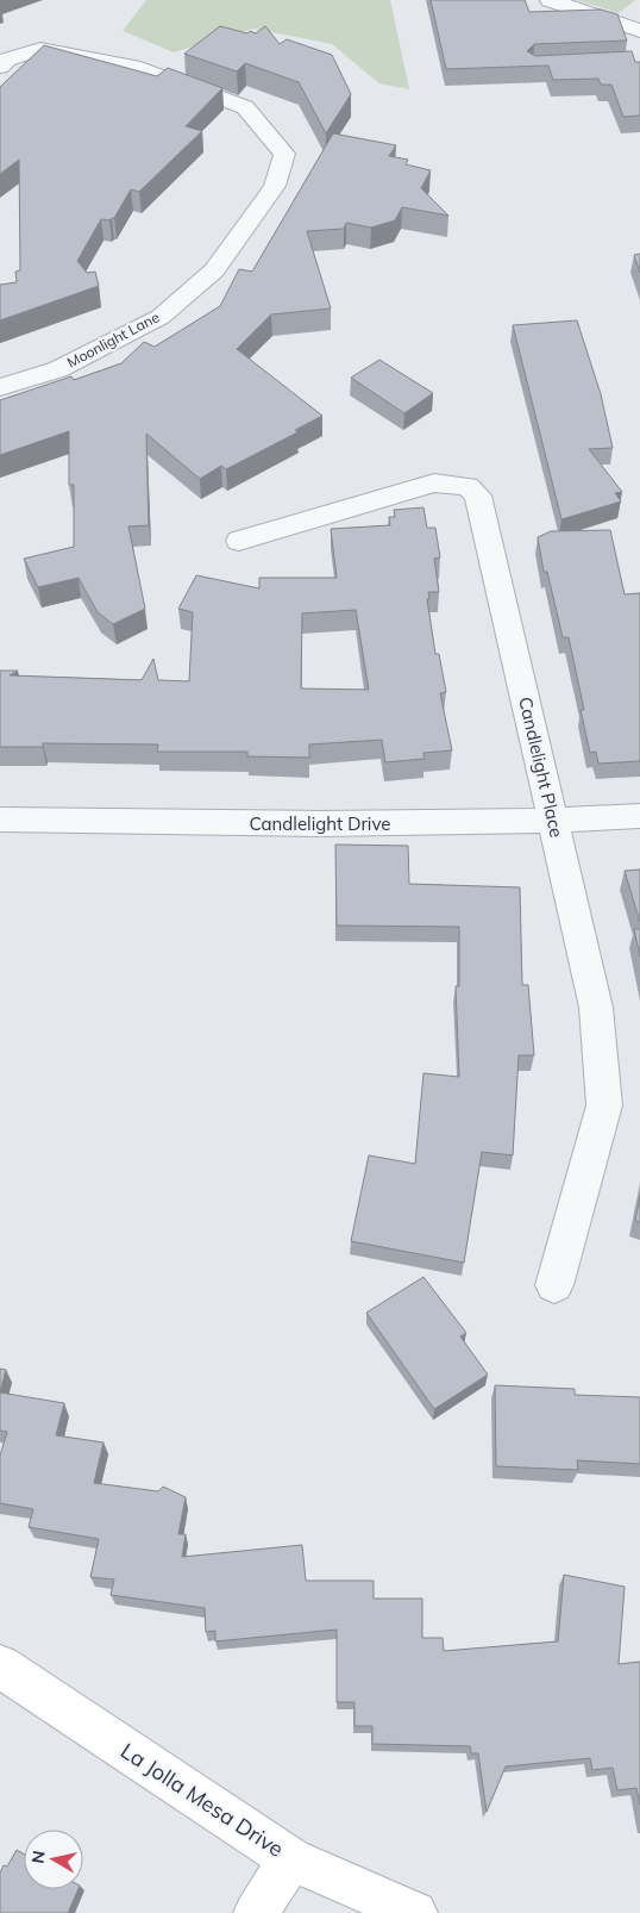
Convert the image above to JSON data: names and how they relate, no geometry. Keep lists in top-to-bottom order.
{
  "streets": {
    "street": [
      "Moonlight Lane",
      "Candlelight Place",
      "Candlelight Drive",
      "La Jolla Mesa Drive"
    ]
  },
  "crossings": [
    ["Candlelight Place", "Candlelight Drive"]
  ],
  "north": "left"
}
